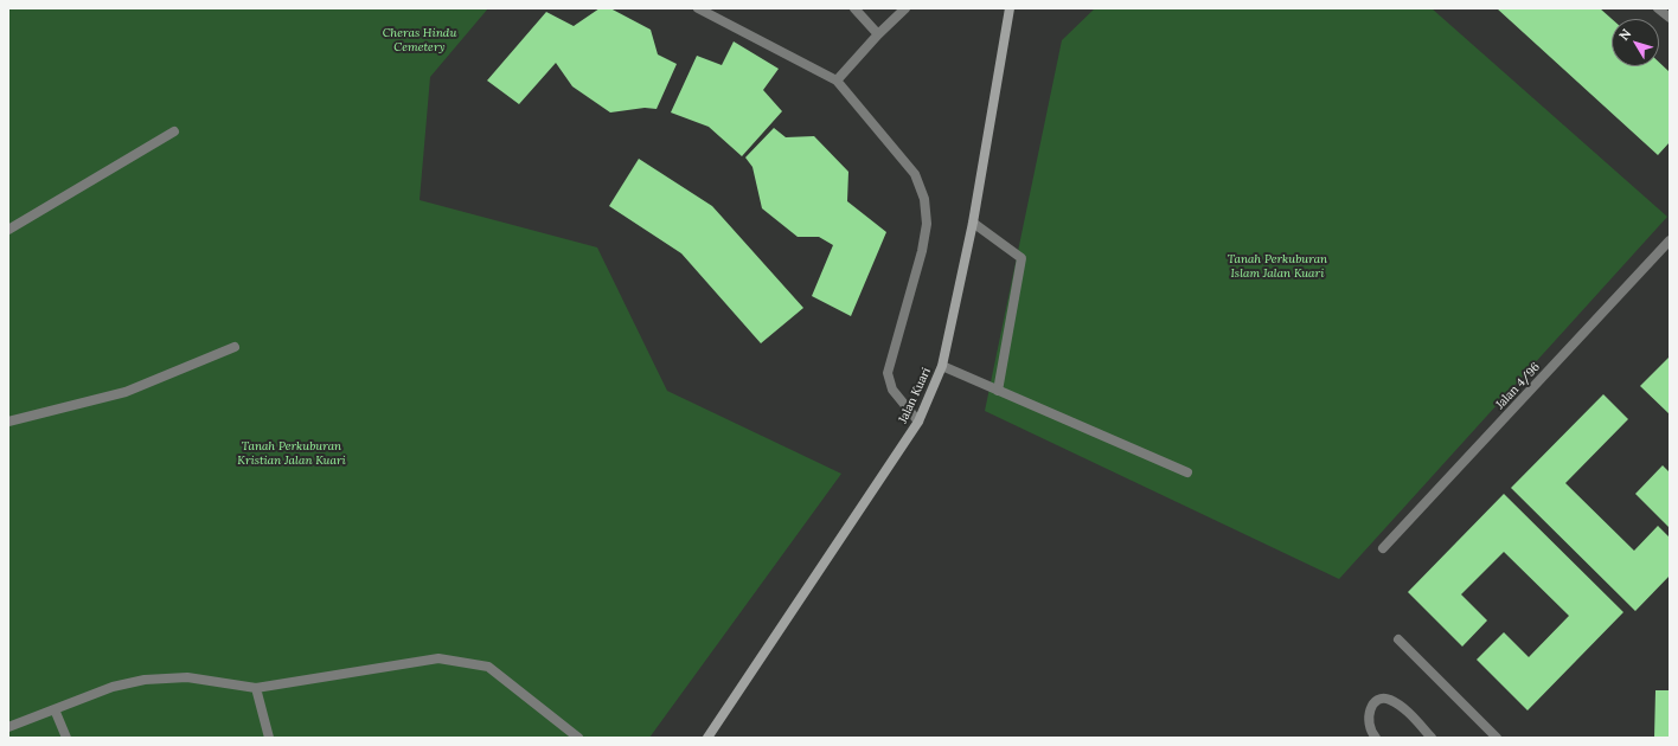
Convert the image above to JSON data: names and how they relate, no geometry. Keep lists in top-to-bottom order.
{
  "streets": {
    "street": ["Jalan 4/96", "Jalan Kuari"]
  },
  "parks": ["Cheras Hindu Cemetery", "Tanah Perkuburan Islam Jalan Kuari", "Tanah Perkuburan Kristian Jalan Kuari"],
  "north": "top left"
}
